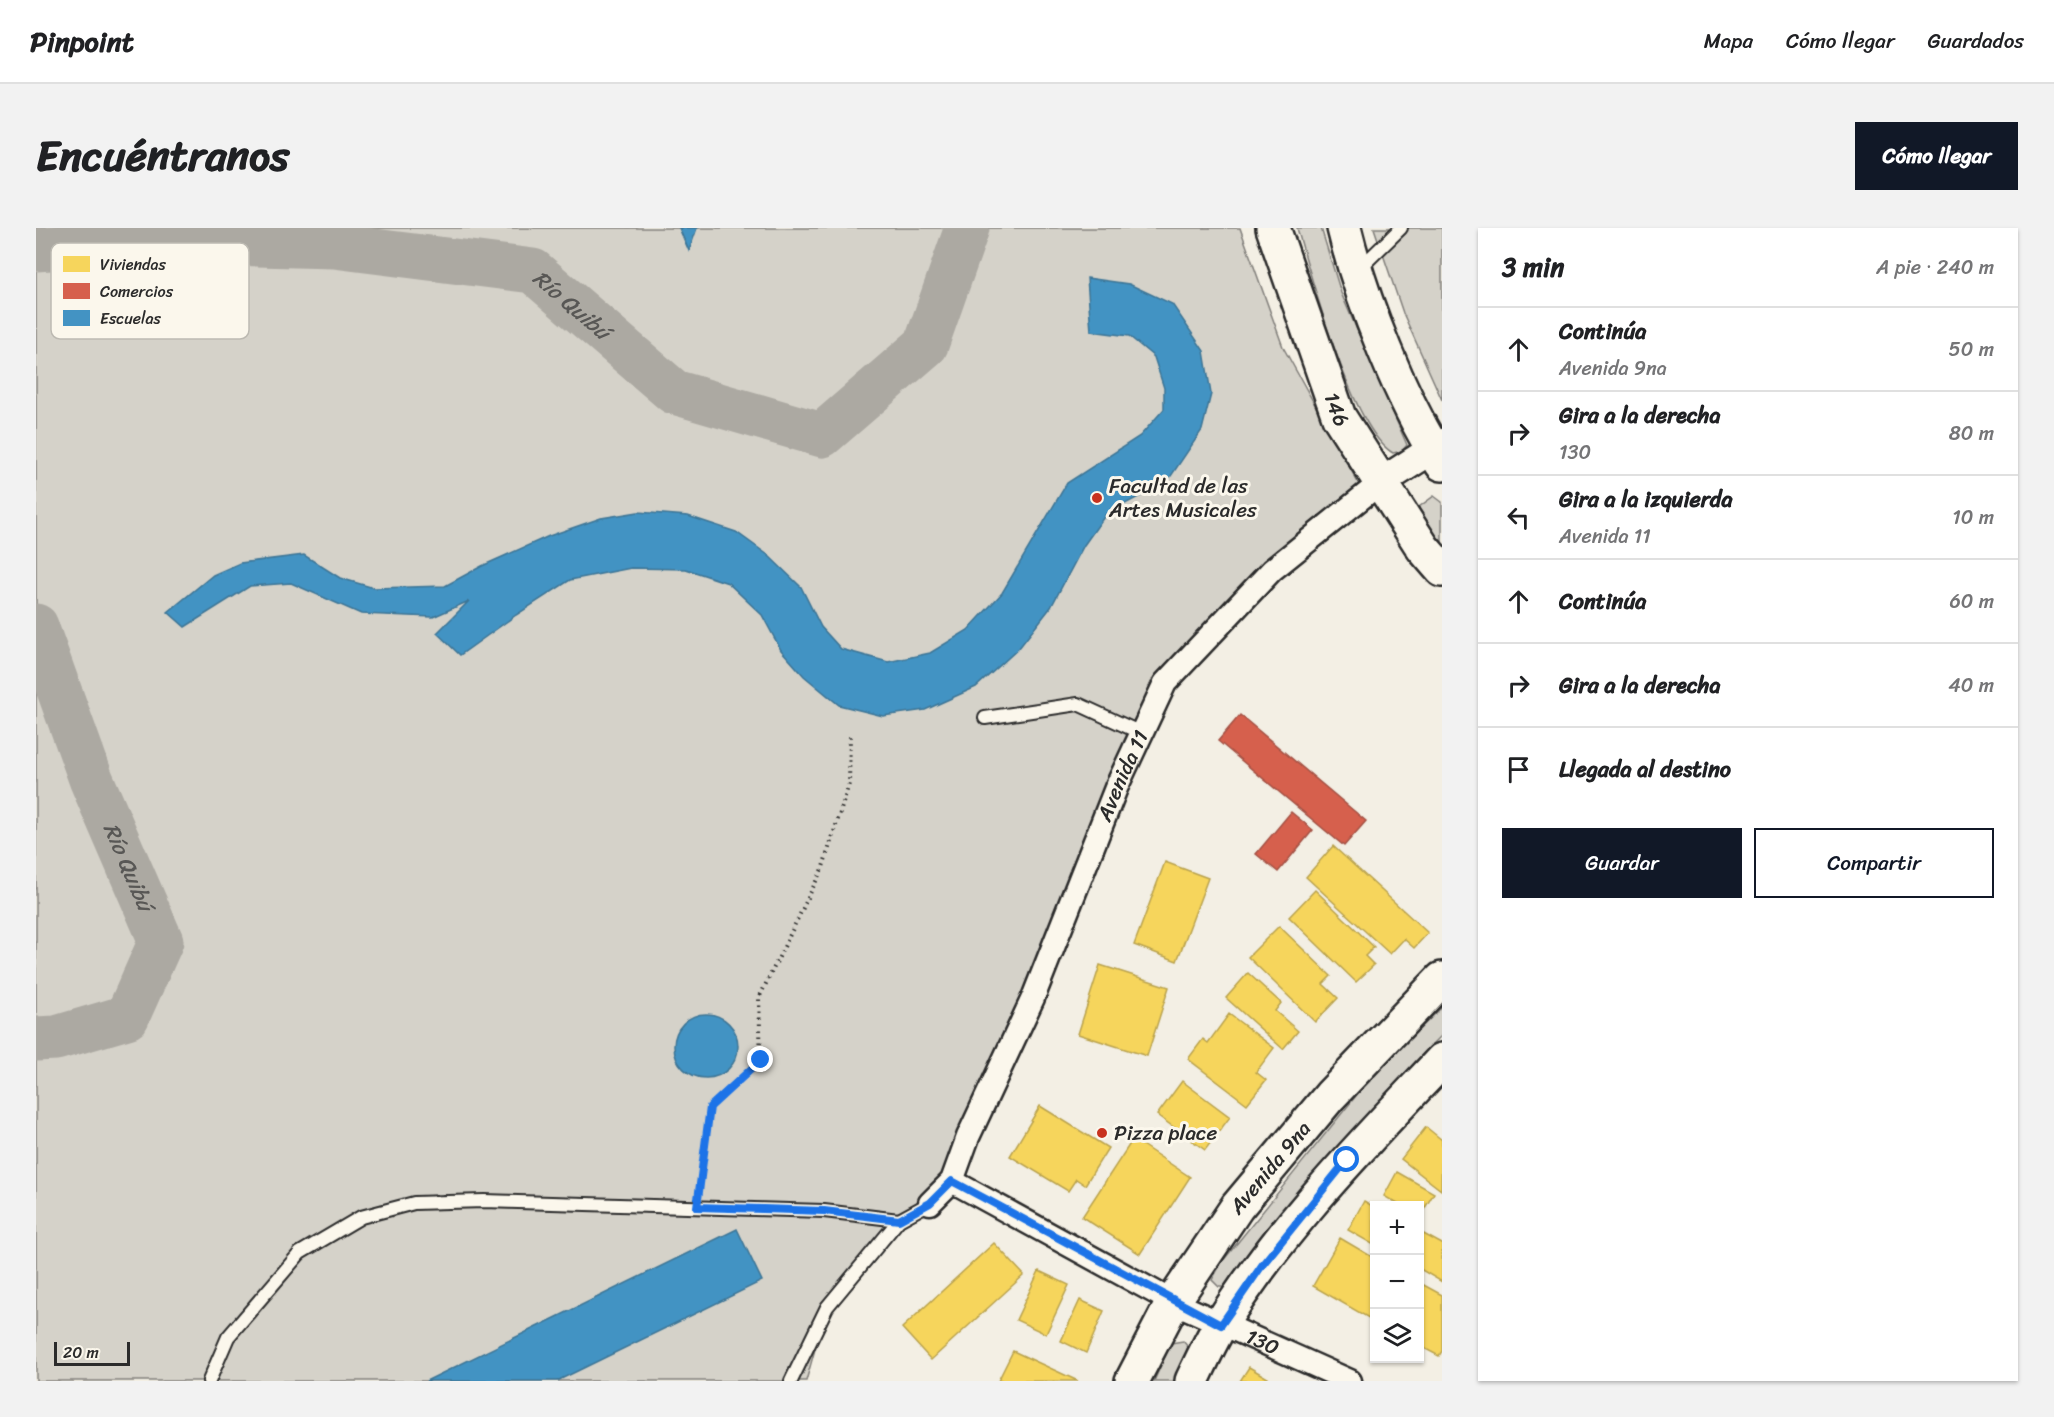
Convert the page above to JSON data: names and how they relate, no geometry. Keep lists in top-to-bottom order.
{
  "streets": {
    "main road": ["146", "Avenida 9na"],
    "street": ["Avenida 11", "130"]
  },
  "crossings": [
    ["146", "Avenida 11"],
    ["Avenida 11", "130"],
    ["Avenida 9na", "130"]
  ],
  "water": ["Río Quibú"],
  "places": ["Facultad de las Artes Musicales", "Pizza place"],
  "legend": ["Viviendas", "Comercios", "Escuelas"],
  "scale_bar": "20 m",
  "page": {
    "header": "Pinpoint",
    "nav": ["Mapa", "Cómo llegar", "Guardados"],
    "title": "Encuéntranos",
    "buttons": [
      "Cómo llegar",
      ["Guardar", "Compartir"]
    ],
    "heading": ["3 min", "A pie · 240 m"],
    "list": [
      ["Continúa", "Avenida 9na", "50 m"],
      ["Gira a la derecha", "130", "80 m"],
      ["Gira a la izquierda", "Avenida 11", "10 m"],
      ["Continúa", "60 m"],
      ["Gira a la derecha", "40 m"],
      "Llegada al destino"
    ],
    "map_buttons": ["+", "−"],
    "scale": "20 m"
  }
}
